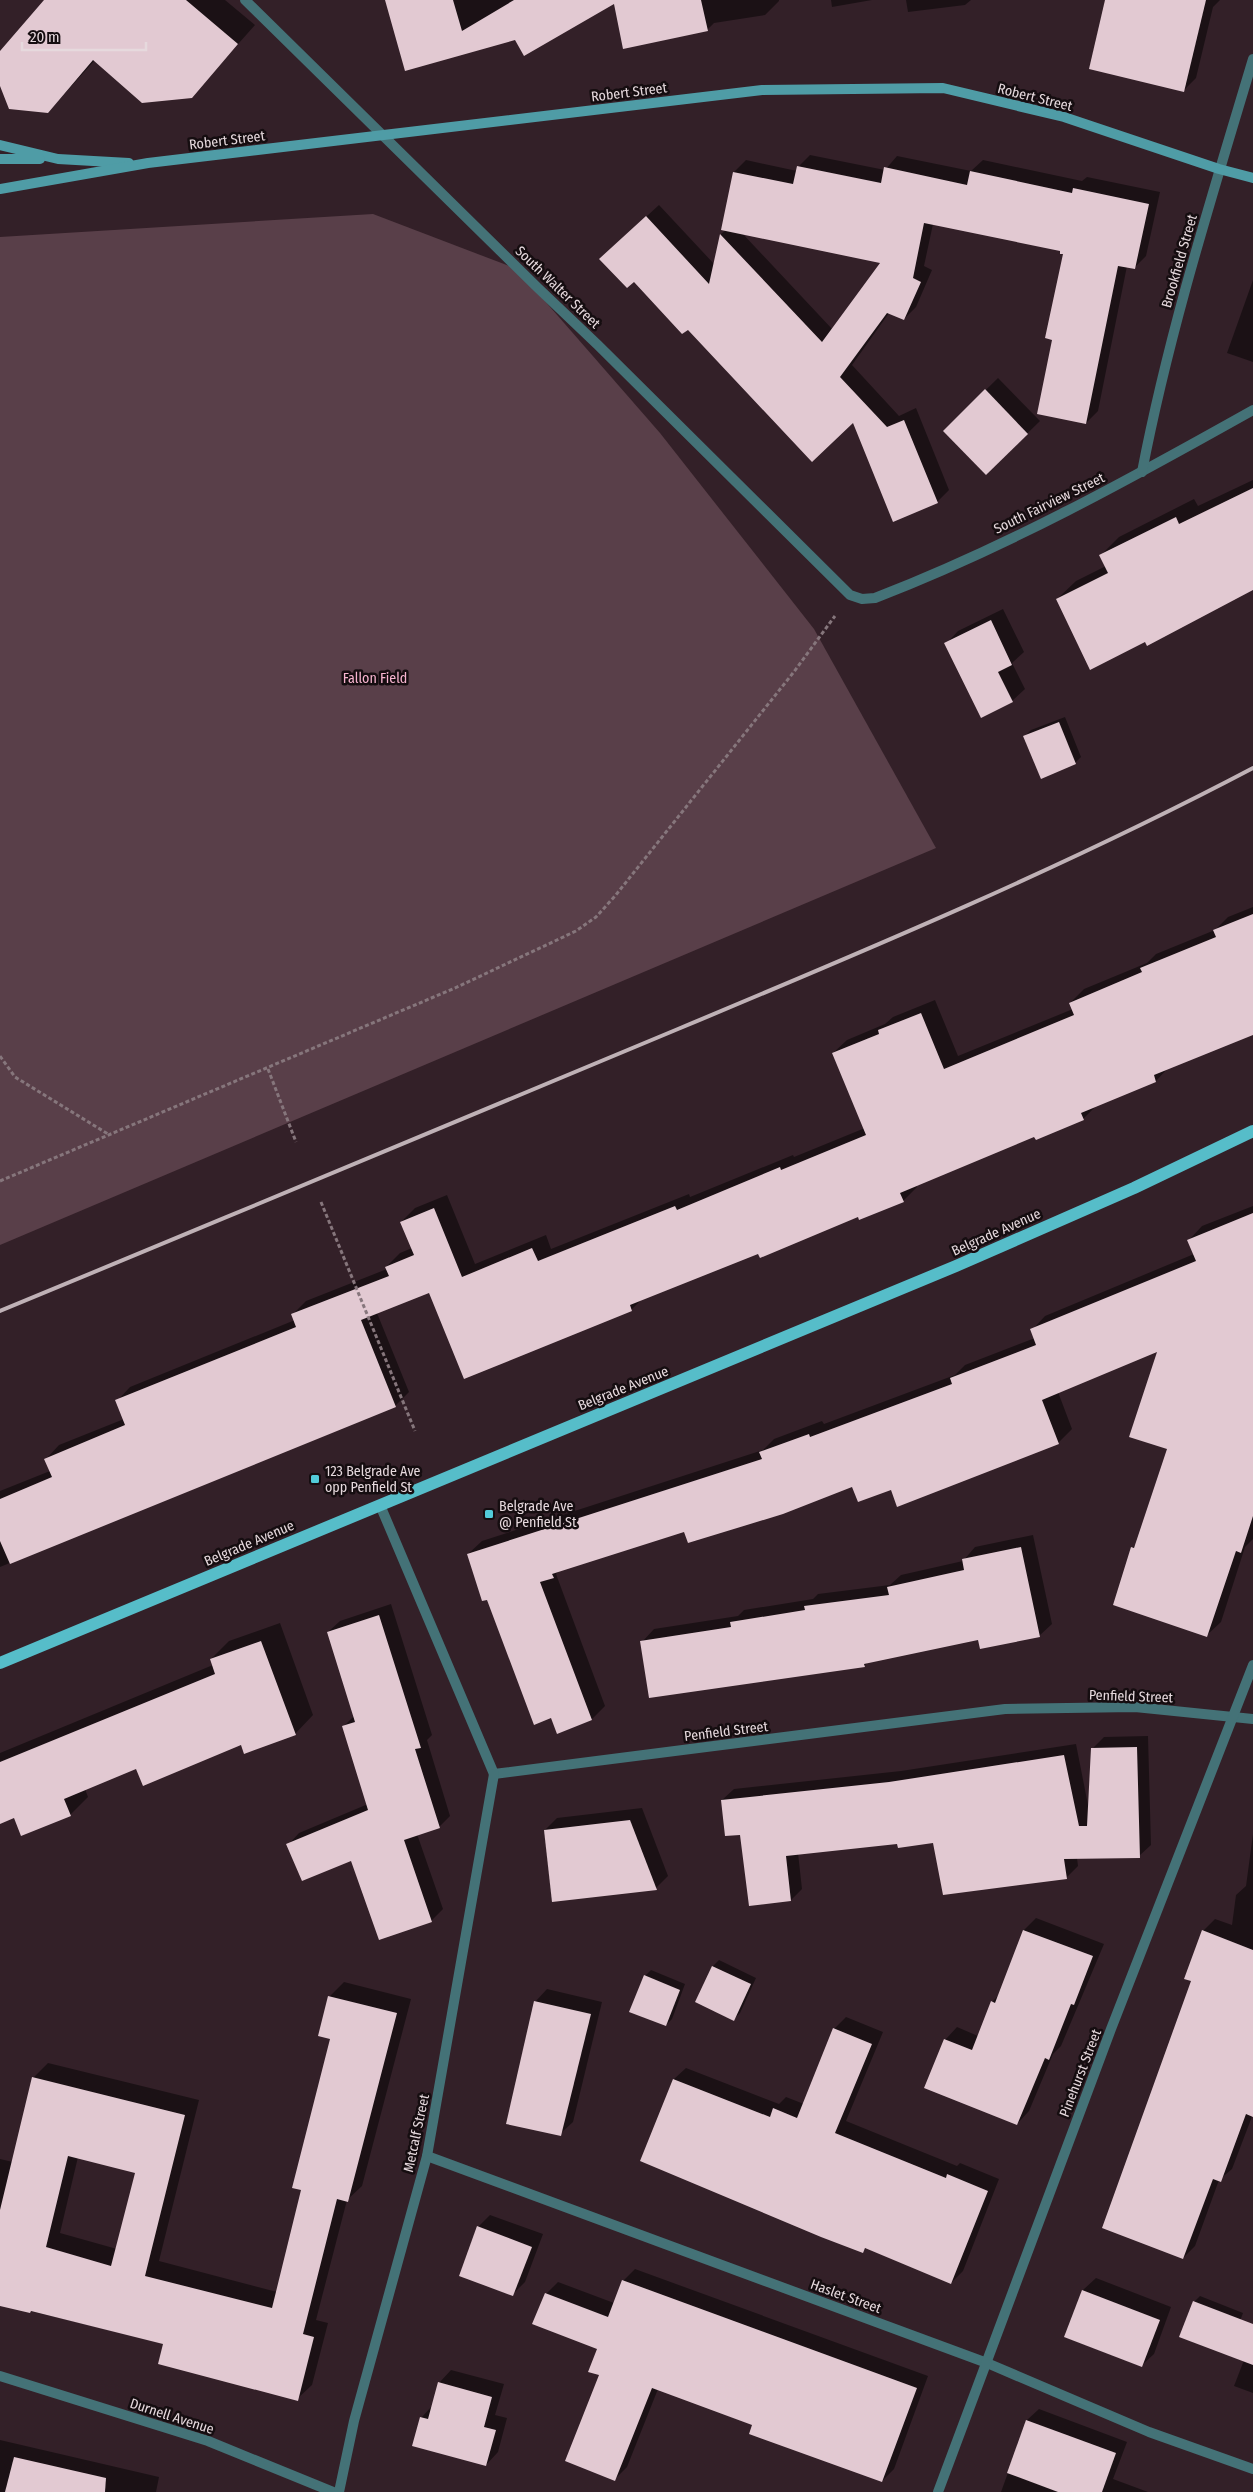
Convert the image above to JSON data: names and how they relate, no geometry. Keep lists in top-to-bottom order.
{
  "streets": {
    "main road": ["Belgrade Avenue"],
    "street": [
      "Robert Street",
      "Brookfield Street",
      "South Walter Street",
      "South Fairview Street",
      "Penfield Street",
      "Pinehurst Street",
      "Metcalf Street",
      "Haslet Street",
      "Durnell Avenue"
    ]
  },
  "crossings": [
    ["Robert Street", "Brookfield Street"],
    ["Robert Street", "South Walter Street"],
    ["Brookfield Street", "South Fairview Street"],
    ["South Walter Street", "South Fairview Street"],
    ["Penfield Street", "Pinehurst Street"],
    ["Penfield Street", "Metcalf Street"],
    ["Pinehurst Street", "Haslet Street"],
    ["Metcalf Street", "Haslet Street"]
  ],
  "parks": ["Fallon Field"],
  "places": {
    "transit": ["123 Belgrade Ave opp Penfield St", "Belgrade Ave @ Penfield St"]
  },
  "scale_bar": "20 m"
}
